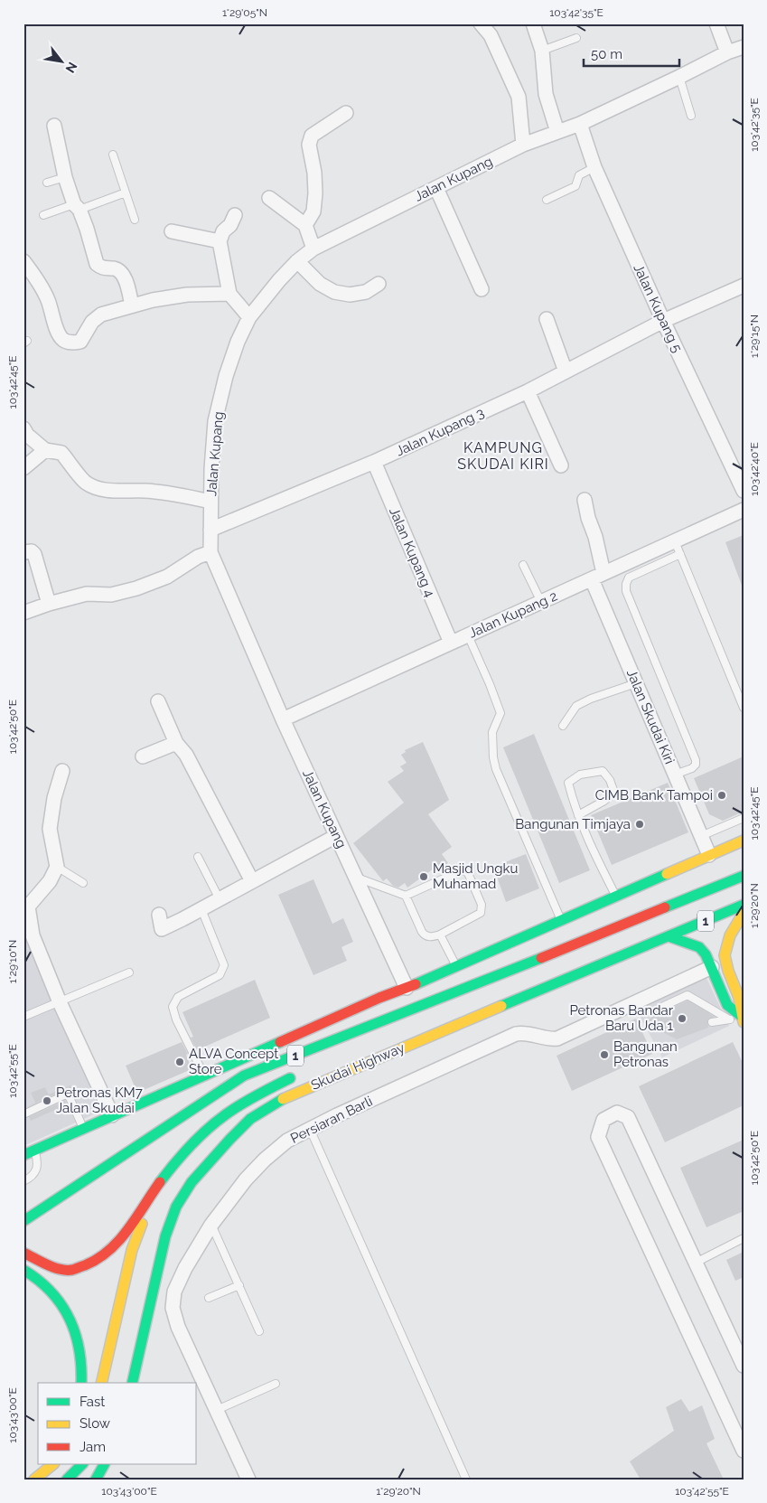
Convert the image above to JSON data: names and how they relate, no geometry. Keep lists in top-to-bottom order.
{
  "streets": {
    "main road": ["1", "Skudai Highway"],
    "street": [
      "Jalan Kupang",
      "Jalan Kupang 5",
      "Jalan Kupang 3",
      "Jalan Kupang 4",
      "Jalan Kupang 2",
      "Jalan Skudai Kiri",
      "Persiaran Barli"
    ]
  },
  "crossings": [
    ["Jalan Kupang", "Jalan Kupang 5"],
    ["Jalan Kupang", "Jalan Kupang 3"],
    ["Jalan Kupang", "Jalan Kupang 2"],
    ["Jalan Kupang 5", "Jalan Kupang 3"],
    ["Jalan Kupang 3", "Jalan Kupang 4"],
    ["Jalan Kupang 4", "Jalan Kupang 2"],
    ["Jalan Kupang 2", "Jalan Skudai Kiri"]
  ],
  "districts": ["KAMPUNG SKUDAI KIRI"],
  "places": [
    "CIMB Bank Tampoi",
    "Bangunan Timjaya",
    "Masjid Ungku Muhamad",
    "Petronas Bandar Baru Uda 1",
    "Bangunan Petronas",
    "ALVA Concept Store",
    "Petronas KM7 Jalan Skudai"
  ],
  "legend": ["Fast", "Slow", "Jam"],
  "scale_bar": "50 m",
  "north": "bottom right",
  "coordinates": [
    "1°29'05\"N",
    "103°42'35\"E",
    "1°29'15\"N",
    "103°42'45\"E",
    "103°42'40\"E",
    "103°42'50\"E",
    "1°29'20\"N",
    "1°29'10\"N",
    "103°42'55\"E",
    "103°43'00\"E"
  ]
}
